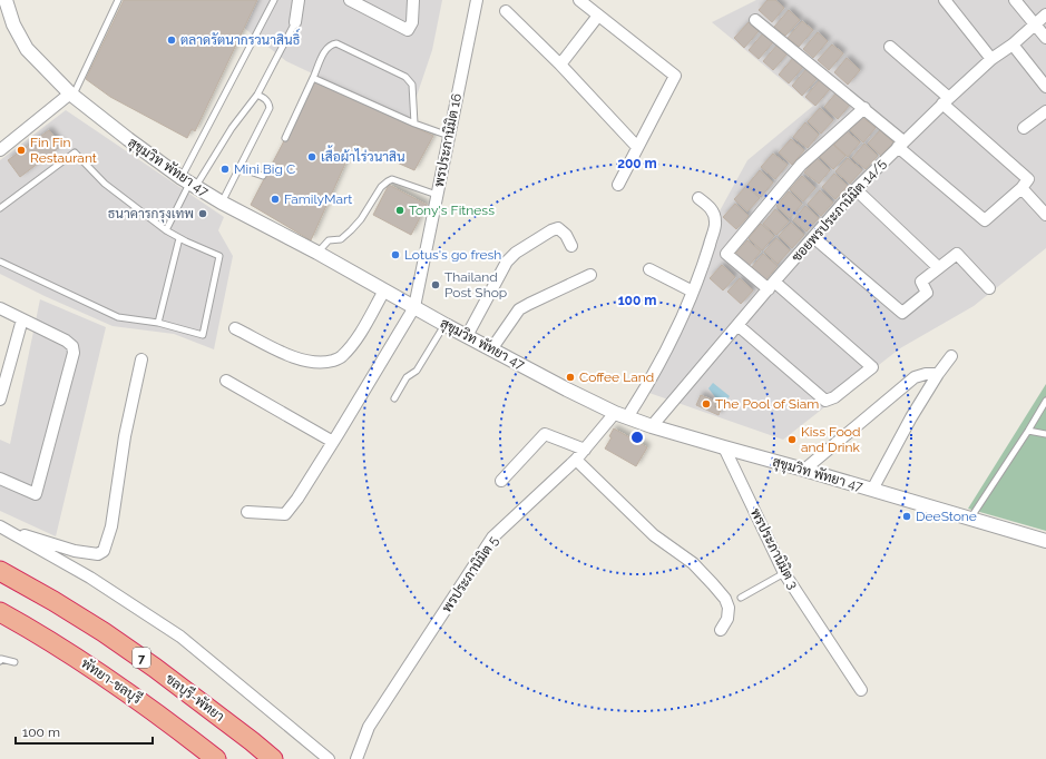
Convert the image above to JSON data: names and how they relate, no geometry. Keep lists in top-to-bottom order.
{
  "streets": {
    "highway": ["7", "พัทยา-ชลบุรี", "ชลบุรี-พัทยา"],
    "street": [
      "พรประภานิมิต 16",
      "สุขุมวิท พัทยา 47",
      "ซอยพรประภานิมิต 14/5",
      "พรประภานิมิต 3",
      "พรประภานิมิต 5"
    ]
  },
  "crossings": [
    ["พรประภานิมิต 16", "สุขุมวิท พัทยา 47"],
    ["สุขุมวิท พัทยา 47", "ซอยพรประภานิมิต 14/5"],
    ["สุขุมวิท พัทยา 47", "พรประภานิมิต 3"],
    ["สุขุมวิท พัทยา 47", "พรประภานิมิต 5"]
  ],
  "places": [
    "ตลาดรัตนากรวนาสินธิ์",
    "Fin Fin Restaurant",
    "เสื้อผ้าไร่วนาสิน",
    "Mini Big C",
    "FamilyMart",
    "Tony's Fitness",
    "ธนาคารกรุงเทพ",
    "Lotus's go fresh",
    "Thailand Post Shop",
    "Coffee Land",
    "The Pool of Siam",
    "Kiss Food and Drink",
    "DeeStone"
  ],
  "scale_bar": "100 m",
  "rings": ["200 m", "100 m"]
}
